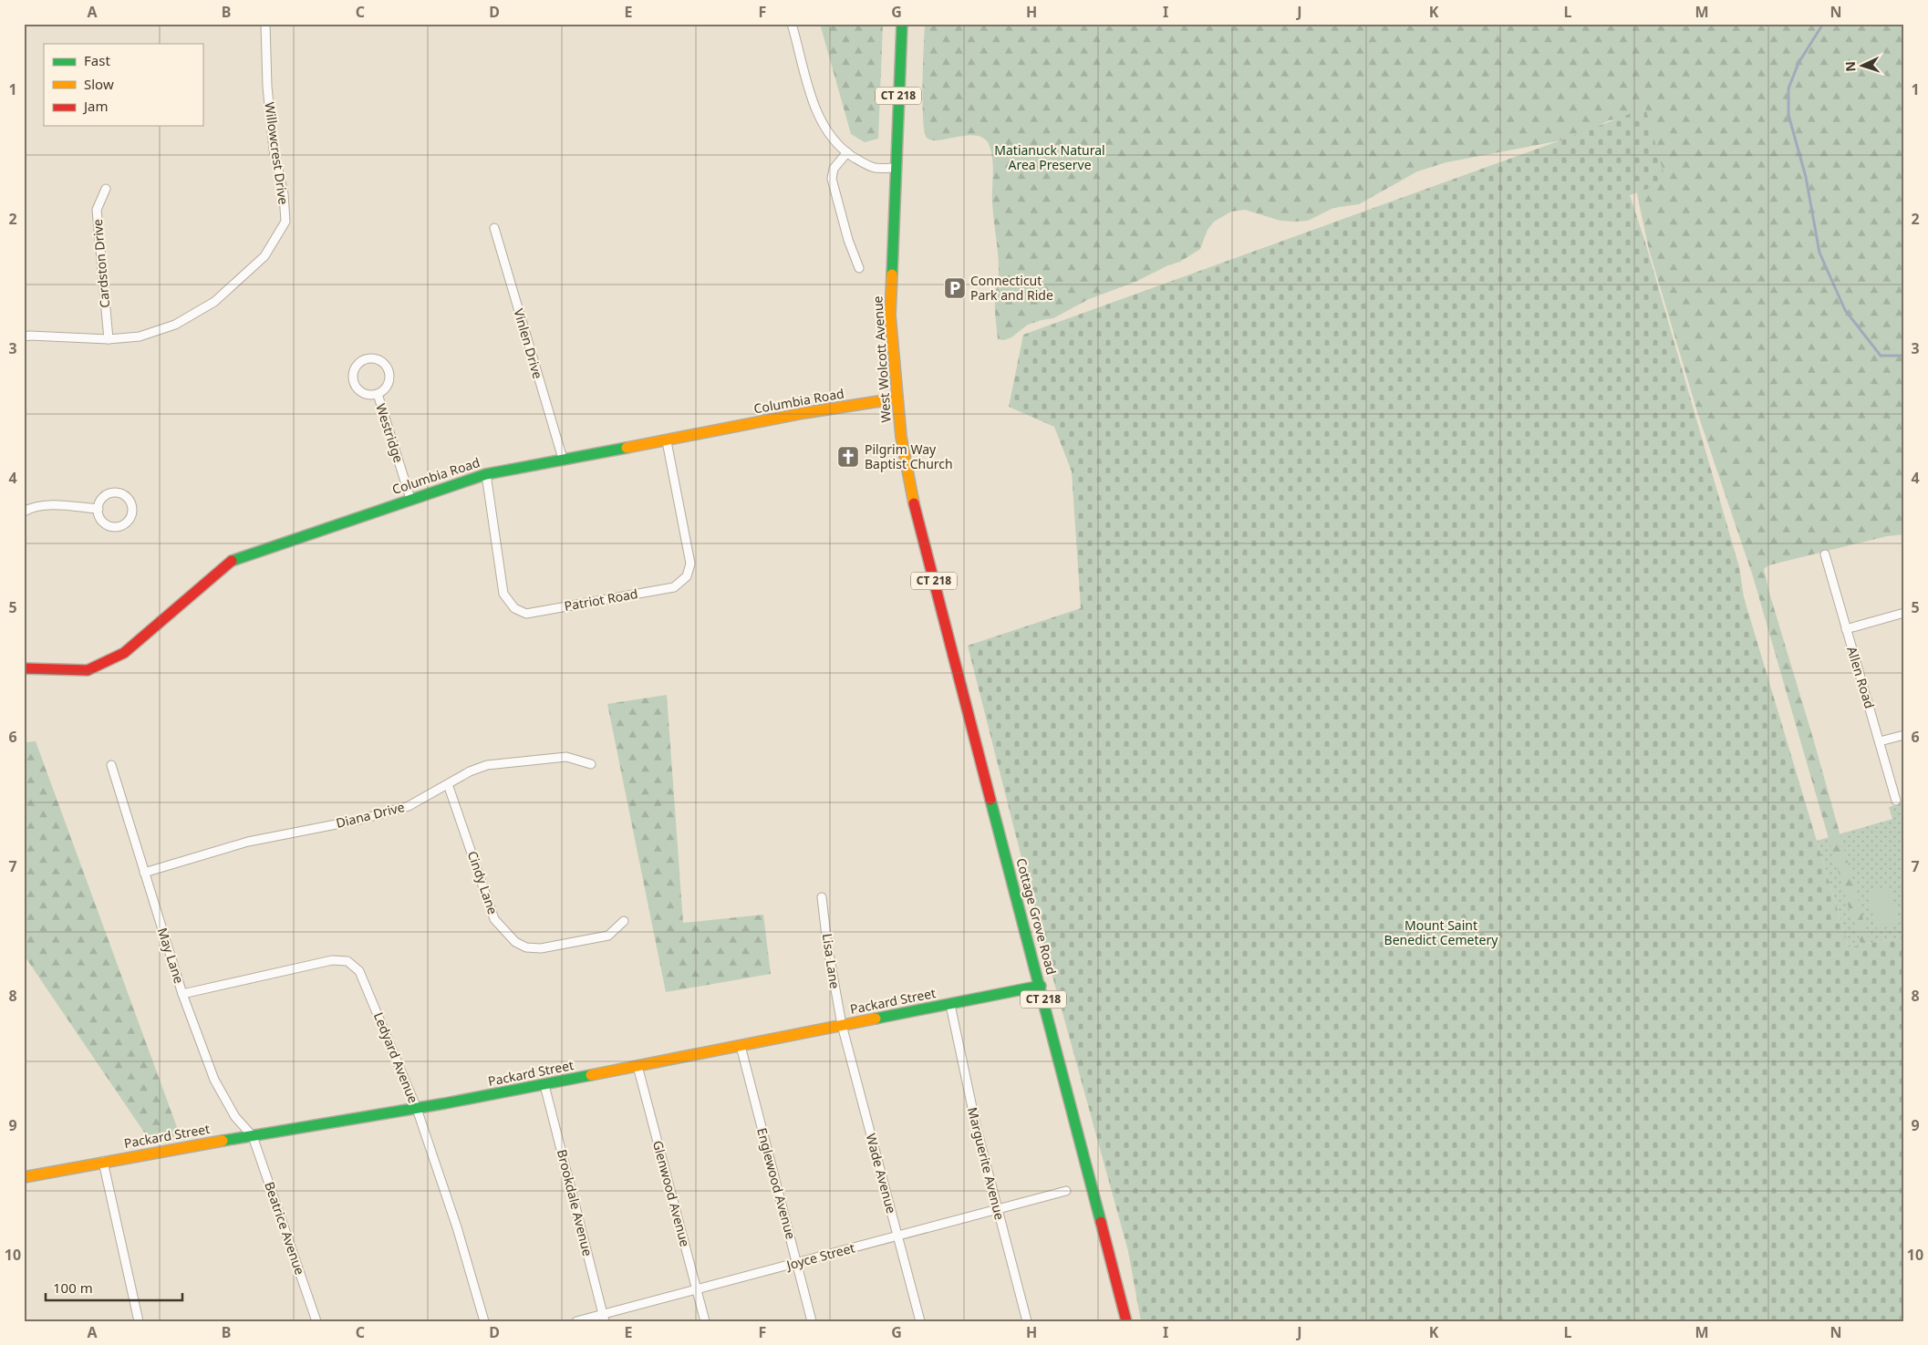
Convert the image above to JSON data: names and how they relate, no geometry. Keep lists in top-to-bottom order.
{
  "streets": {
    "street": [
      "CT 218",
      "Willowcrest Drive",
      "Cardston Drive",
      "Vinlen Drive",
      "West Wolcott Avenue",
      "Columbia Road",
      "Westridge",
      "Patriot Road",
      "Allen Road",
      "Diana Drive",
      "Cindy Lane",
      "Cottage Grove Road",
      "May Lane",
      "Lisa Lane",
      "Packard Street",
      "Ledyard Avenue",
      "Marguerite Avenue",
      "Wade Avenue",
      "Englewood Avenue",
      "Glenwood Avenue",
      "Brookdale Avenue",
      "Beatrice Avenue",
      "Joyce Street"
    ]
  },
  "crossings": [
    ["CT 218", "West Wolcott Avenue"],
    ["Willowcrest Drive", "Cardston Drive"],
    ["Vinlen Drive", "Columbia Road"],
    ["West Wolcott Avenue", "Columbia Road"],
    ["West Wolcott Avenue", "Cottage Grove Road"],
    ["Columbia Road", "Westridge"],
    ["Columbia Road", "Patriot Road"],
    ["Diana Drive", "Cindy Lane"],
    ["Diana Drive", "May Lane"],
    ["Cottage Grove Road", "Packard Street"],
    ["May Lane", "Packard Street"],
    ["May Lane", "Ledyard Avenue"],
    ["May Lane", "Beatrice Avenue"],
    ["Lisa Lane", "Packard Street"],
    ["Lisa Lane", "Wade Avenue"],
    ["Packard Street", "Ledyard Avenue"],
    ["Packard Street", "Marguerite Avenue"],
    ["Packard Street", "Wade Avenue"],
    ["Packard Street", "Englewood Avenue"],
    ["Packard Street", "Glenwood Avenue"],
    ["Packard Street", "Brookdale Avenue"],
    ["Packard Street", "Beatrice Avenue"],
    ["Marguerite Avenue", "Joyce Street"],
    ["Wade Avenue", "Joyce Street"],
    ["Englewood Avenue", "Joyce Street"],
    ["Glenwood Avenue", "Joyce Street"],
    ["Brookdale Avenue", "Joyce Street"]
  ],
  "parks": ["Matianuck Natural Area Preserve", "Mount Saint Benedict Cemetery"],
  "places": {
    "parking": ["Connecticut Park and Ride"],
    "church": ["Pilgrim Way Baptist Church"]
  },
  "legend": ["Fast", "Slow", "Jam"],
  "scale_bar": "100 m",
  "north": "left",
  "grid": {
    "columns": [
      "A",
      "B",
      "C",
      "D",
      "E",
      "F",
      "G",
      "H",
      "I",
      "J",
      "K",
      "L",
      "M",
      "N"
    ],
    "rows": [
      "1",
      "2",
      "3",
      "4",
      "5",
      "6",
      "7",
      "8",
      "9",
      "10"
    ]
  }
}
